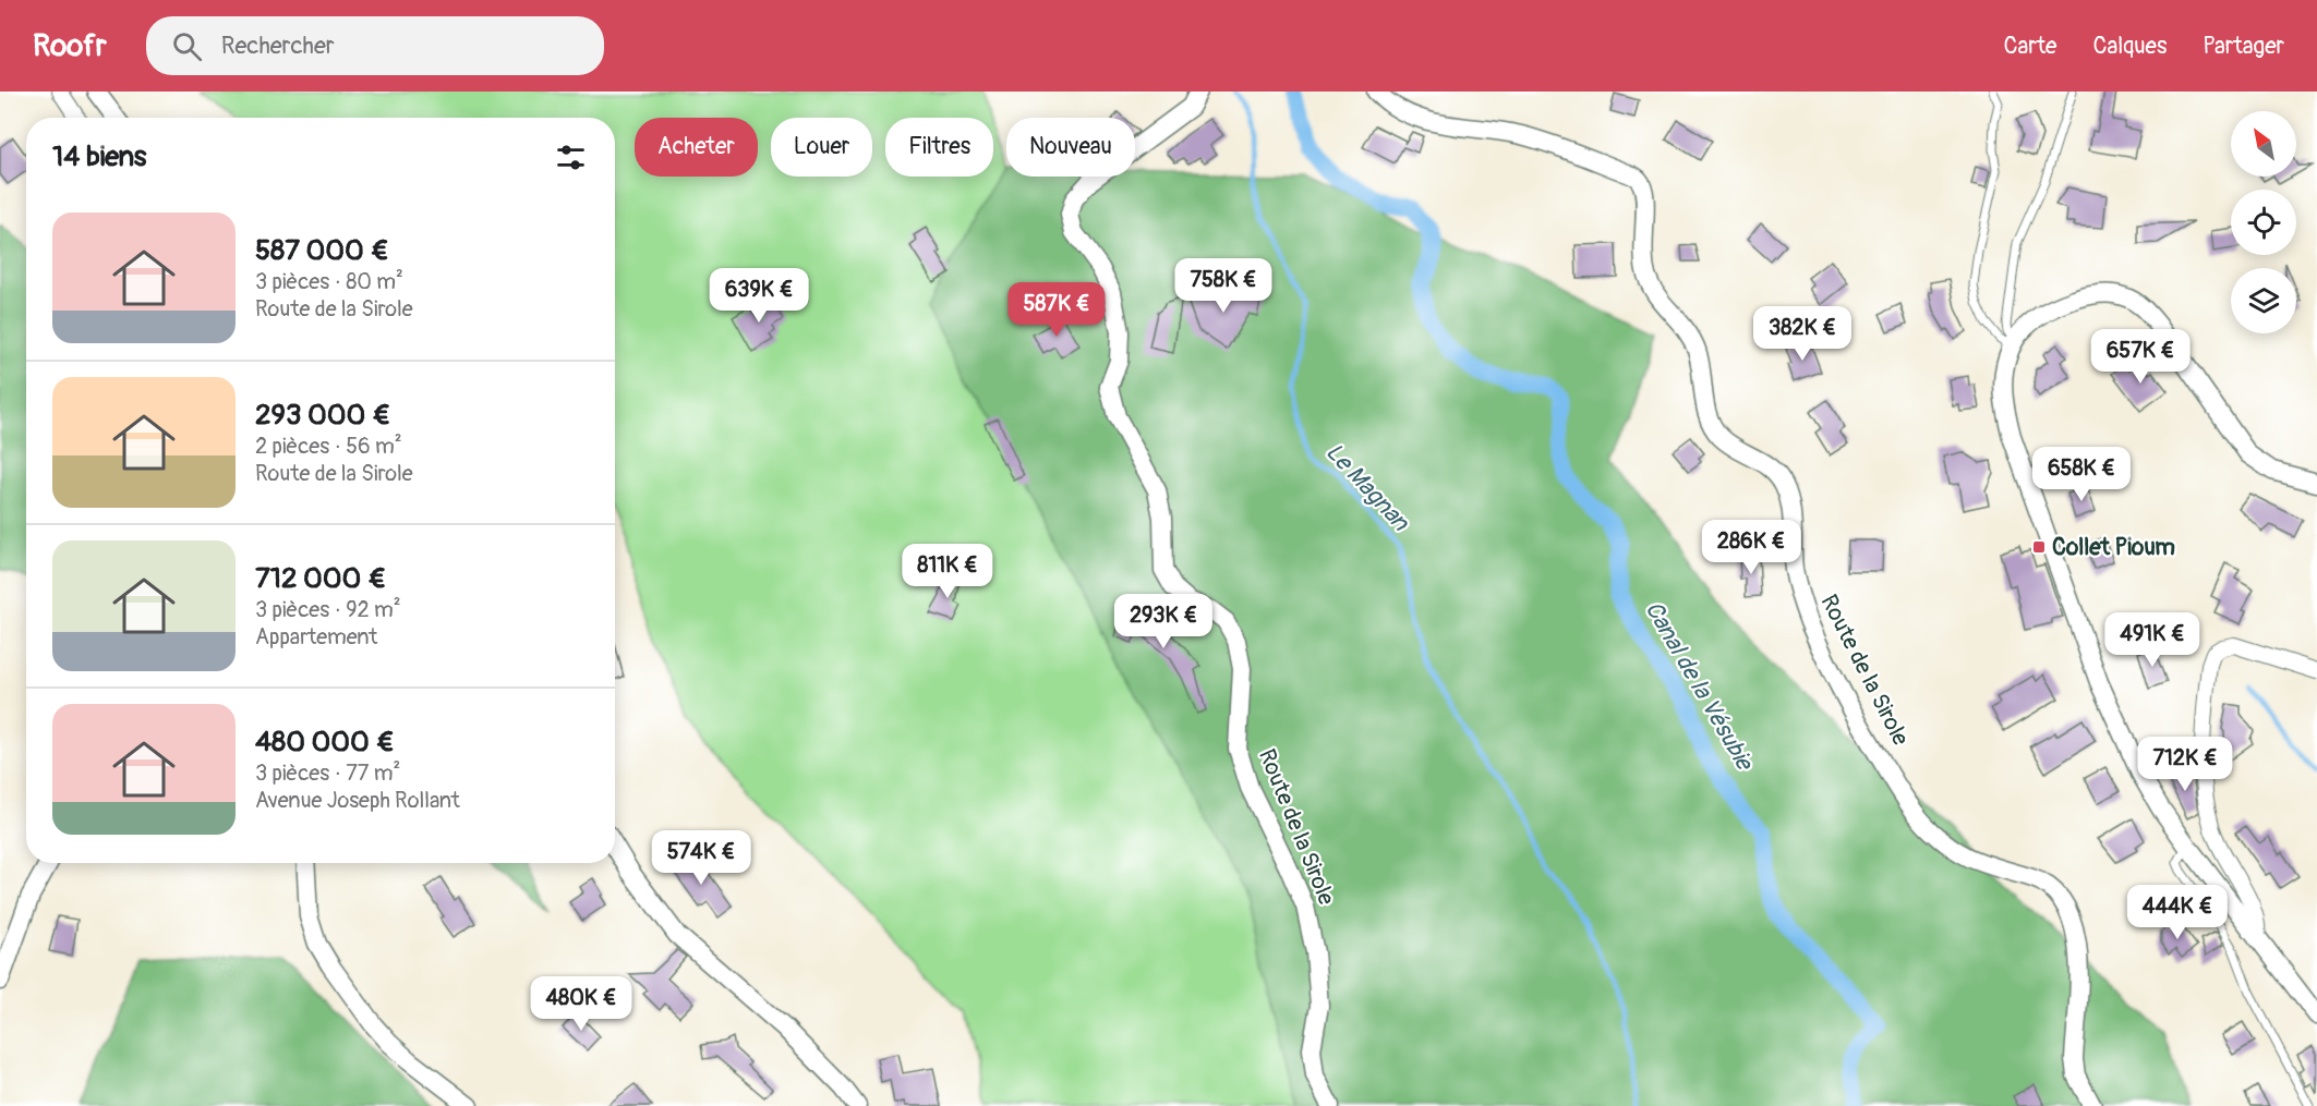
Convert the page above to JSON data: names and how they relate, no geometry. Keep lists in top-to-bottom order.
{
  "streets": {
    "street": ["Route de la Sirole"]
  },
  "water": ["Le Magnan", "Canal de la Vésubie"],
  "places": {
    "transit": ["Collet Pioum"]
  },
  "north": "top left",
  "page": {
    "header": "Roofr",
    "search": "Rechercher",
    "nav": ["Carte", "Calques", "Partager"],
    "chip": [
      "Acheter",
      "Louer",
      "Filtres",
      "Nouveau"
    ],
    "heading": "14 biens",
    "list": [
      {
        "name": "587 000 €",
        "note": "3 pièces · 80 m² · Route de la Sirole"
      },
      {
        "name": "293 000 €",
        "note": "2 pièces · 56 m² · Route de la Sirole"
      },
      {
        "name": "712 000 €",
        "note": "3 pièces · 92 m² · Appartement"
      },
      {
        "name": "480 000 €",
        "note": "3 pièces · 77 m² · Avenue Joseph Rollant"
      }
    ],
    "price": [
      "758K €",
      "639K €",
      "587K €",
      "382K €",
      "657K €",
      "658K €",
      "286K €",
      "811K €",
      "293K €",
      "491K €",
      "712K €",
      "574K €",
      "444K €",
      "480K €"
    ]
  }
}
